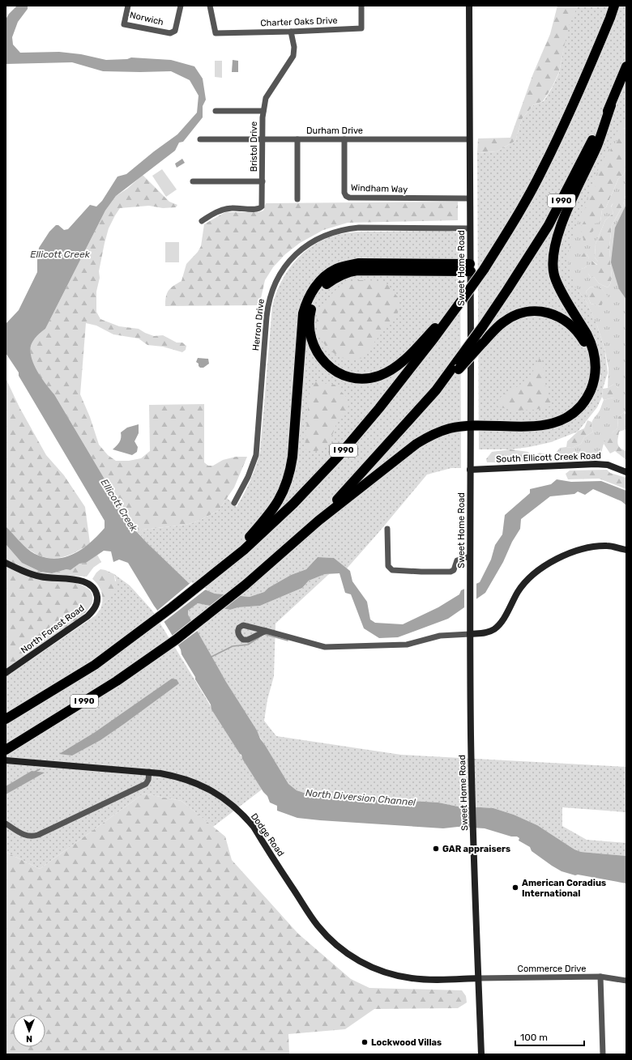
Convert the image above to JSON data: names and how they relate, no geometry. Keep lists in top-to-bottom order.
{
  "streets": {
    "highway": ["I 990"],
    "street": [
      "Norwich",
      "Charter Oaks Drive",
      "Durham Drive",
      "Bristol Drive",
      "Windham Way",
      "Sweet Home Road",
      "Herron Drive",
      "South Ellicott Creek Road",
      "North Forest Road",
      "Dodge Road",
      "Commerce Drive"
    ]
  },
  "crossings": [
    ["Charter Oaks Drive", "Bristol Drive"],
    ["Durham Drive", "Bristol Drive"],
    ["Durham Drive", "Windham Way"],
    ["Durham Drive", "Sweet Home Road"],
    ["Windham Way", "Sweet Home Road"],
    ["Sweet Home Road", "Herron Drive"],
    ["Sweet Home Road", "South Ellicott Creek Road"],
    ["Sweet Home Road", "Dodge Road"],
    ["Sweet Home Road", "Commerce Drive"],
    ["Dodge Road", "Commerce Drive"]
  ],
  "water": ["Ellicott Creek", "North Diversion Channel"],
  "places": ["GAR appraisers", "American Coradius International", "Lockwood Villas"],
  "scale_bar": "100 m",
  "north": "bottom"
}
